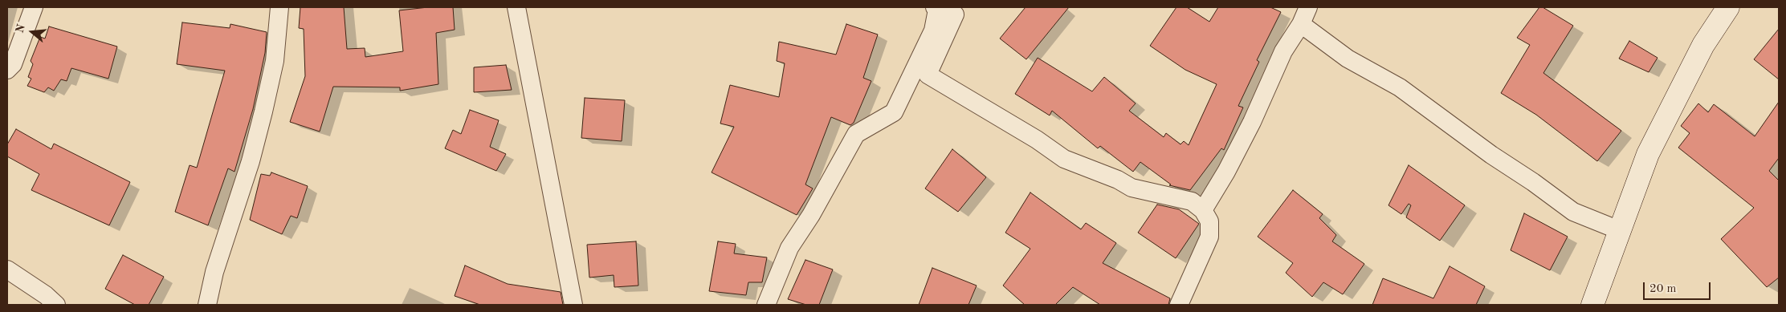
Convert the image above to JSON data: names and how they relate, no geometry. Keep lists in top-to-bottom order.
{
  "scale_bar": "20 m",
  "north": "left"
}
